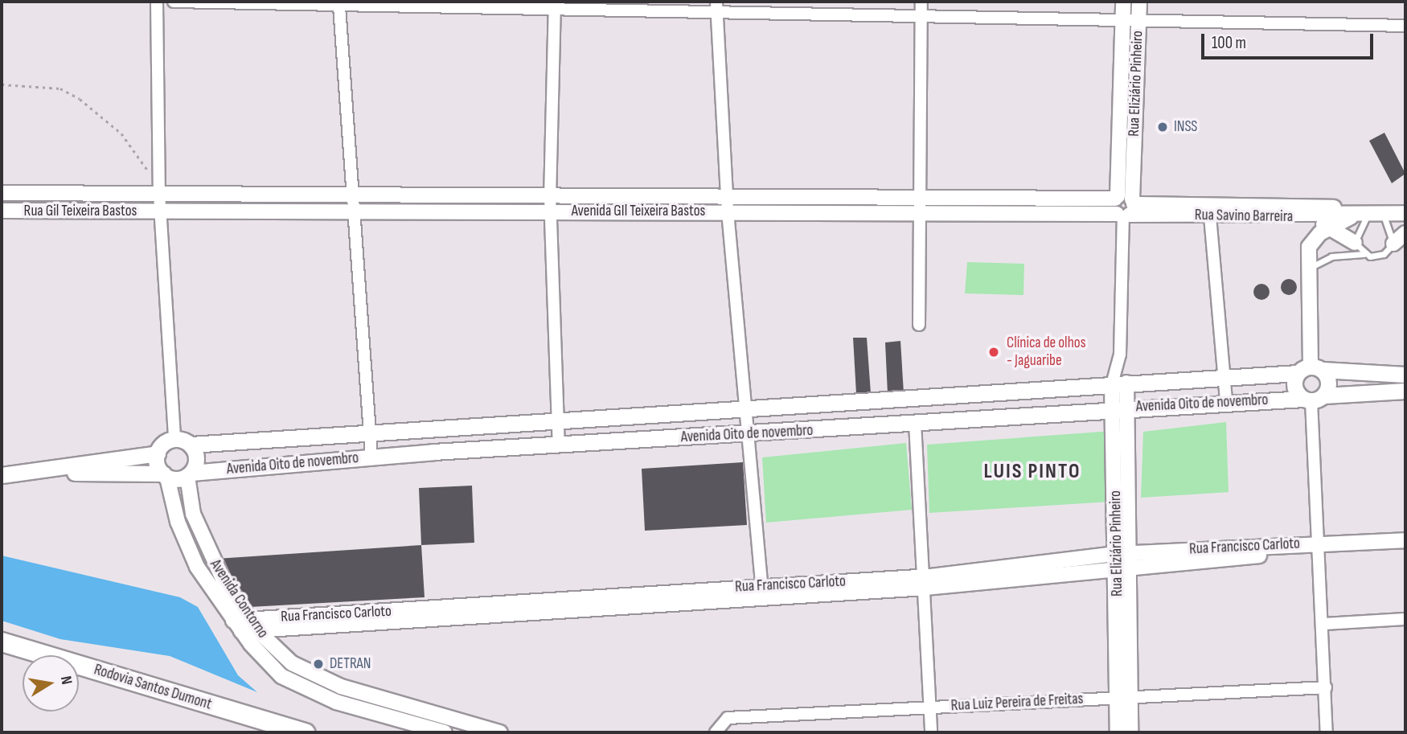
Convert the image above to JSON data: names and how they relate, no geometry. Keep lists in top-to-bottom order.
{
  "streets": {
    "highway": ["Rodovia Santos Dumont"],
    "main road": ["Avenida Oito de novembro"],
    "street": [
      "Rua Eliziário Pinheiro",
      "Rua Gil Teixeira Bastos",
      "Avenida GIl Teixeira Bastos",
      "Rua Savino Barreira",
      "Rua Francisco Carloto",
      "Avenida Contorno",
      "Rua Luiz Pereira de Freitas"
    ]
  },
  "crossings": [
    ["Rua Eliziário Pinheiro", "Avenida GIl Teixeira Bastos"],
    ["Rua Eliziário Pinheiro", "Rua Savino Barreira"],
    ["Rua Eliziário Pinheiro", "Avenida Oito de novembro"],
    ["Rua Eliziário Pinheiro", "Rua Francisco Carloto"],
    ["Rua Eliziário Pinheiro", "Rua Luiz Pereira de Freitas"],
    ["Rua Gil Teixeira Bastos", "Avenida GIl Teixeira Bastos"],
    ["Avenida GIl Teixeira Bastos", "Rua Savino Barreira"],
    ["Rua Savino Barreira", "Avenida Oito de novembro"],
    ["Avenida Oito de novembro", "Avenida Contorno"],
    ["Rua Francisco Carloto", "Avenida Contorno"]
  ],
  "districts": ["LUIS PINTO"],
  "places": ["INSS", "Clínica de olhos - Jaguaribe", "DETRAN"],
  "scale_bar": "100 m",
  "north": "right"
}
